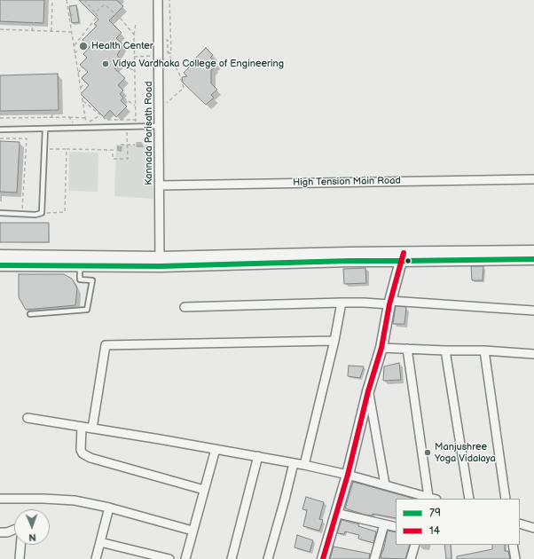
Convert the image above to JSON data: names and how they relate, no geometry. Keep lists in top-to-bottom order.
{
  "streets": {
    "street": ["Kannada Parisath Road", "High Tension Main Road"]
  },
  "crossings": [
    ["Kannada Parisath Road", "High Tension Main Road"]
  ],
  "places": ["Health Center", "Vidya Vardhaka College of Engineering", "Manjushree Yoga Vidalaya"],
  "lines": ["transit line 14", "transit line 79"],
  "legend": ["79", "14"],
  "north": "bottom"
}
